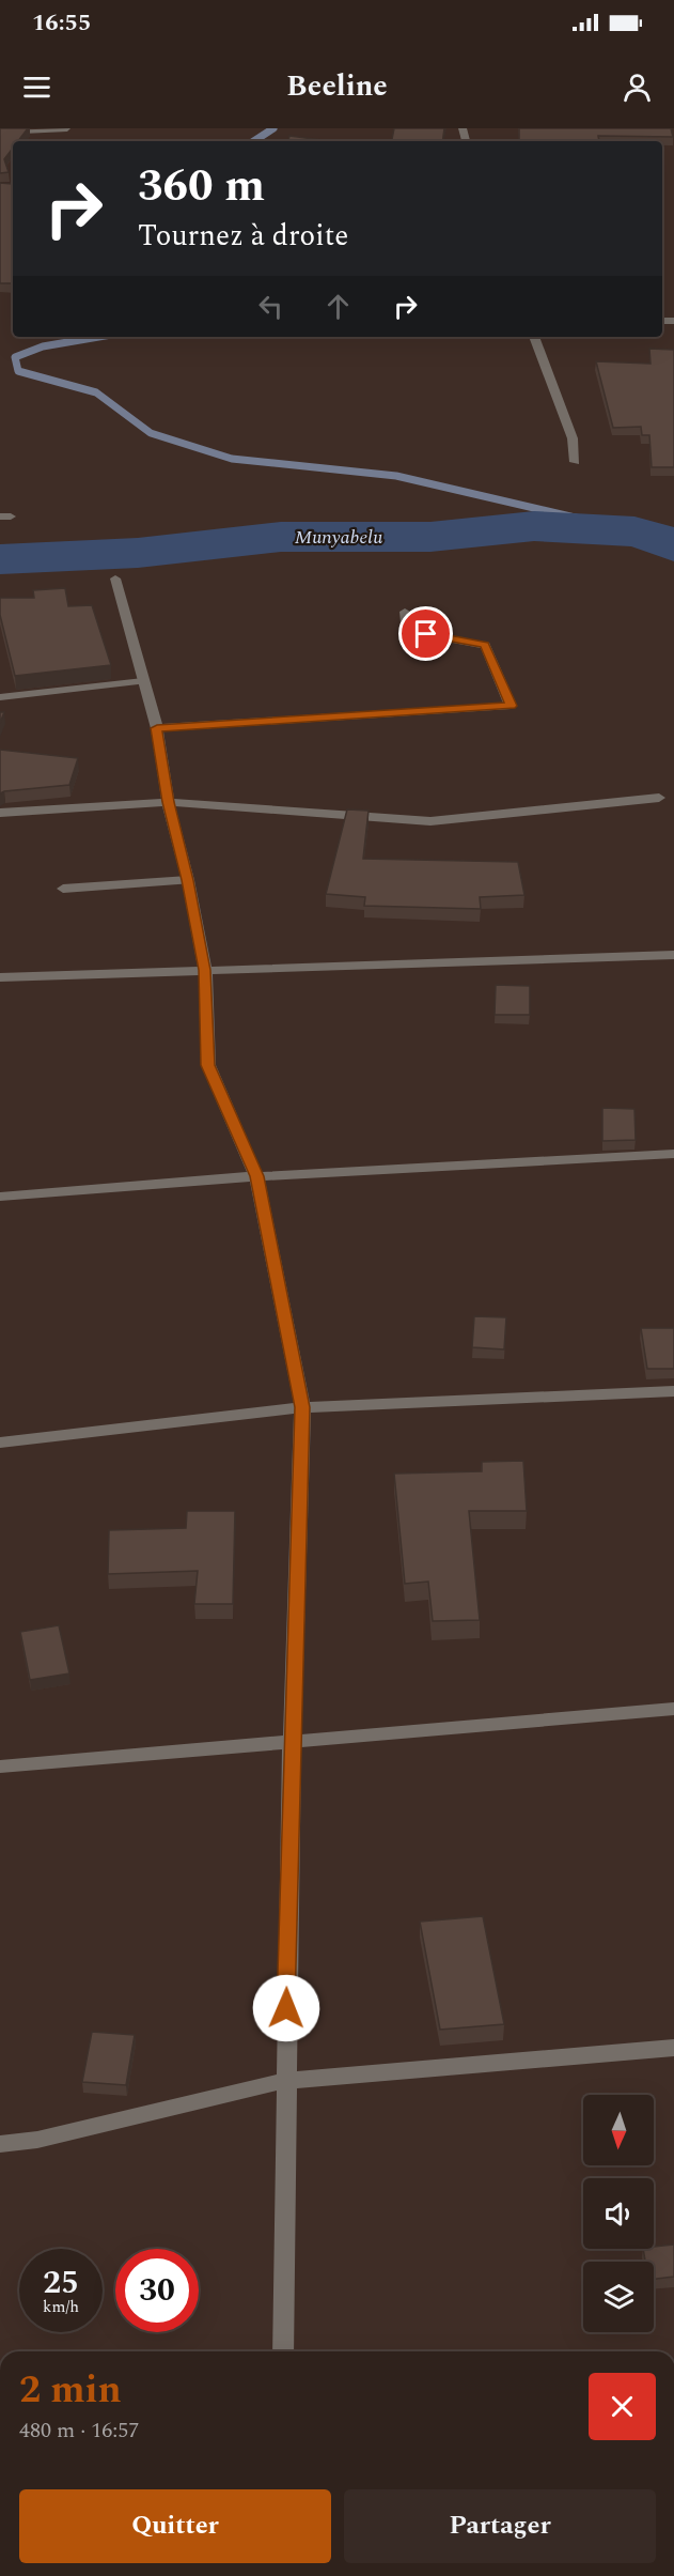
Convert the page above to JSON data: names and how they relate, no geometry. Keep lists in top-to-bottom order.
{
  "water": ["Munyabelu"],
  "north": "bottom",
  "page": {
    "status": "16:55",
    "header": "Beeline",
    "turn": ["360 m", "Tournez à droite"],
    "speed": "25 km/h",
    "limit": "30",
    "heading": ["2 min", "480 m · 16:57"],
    "buttons": ["Quitter", "Partager"]
  }
}
